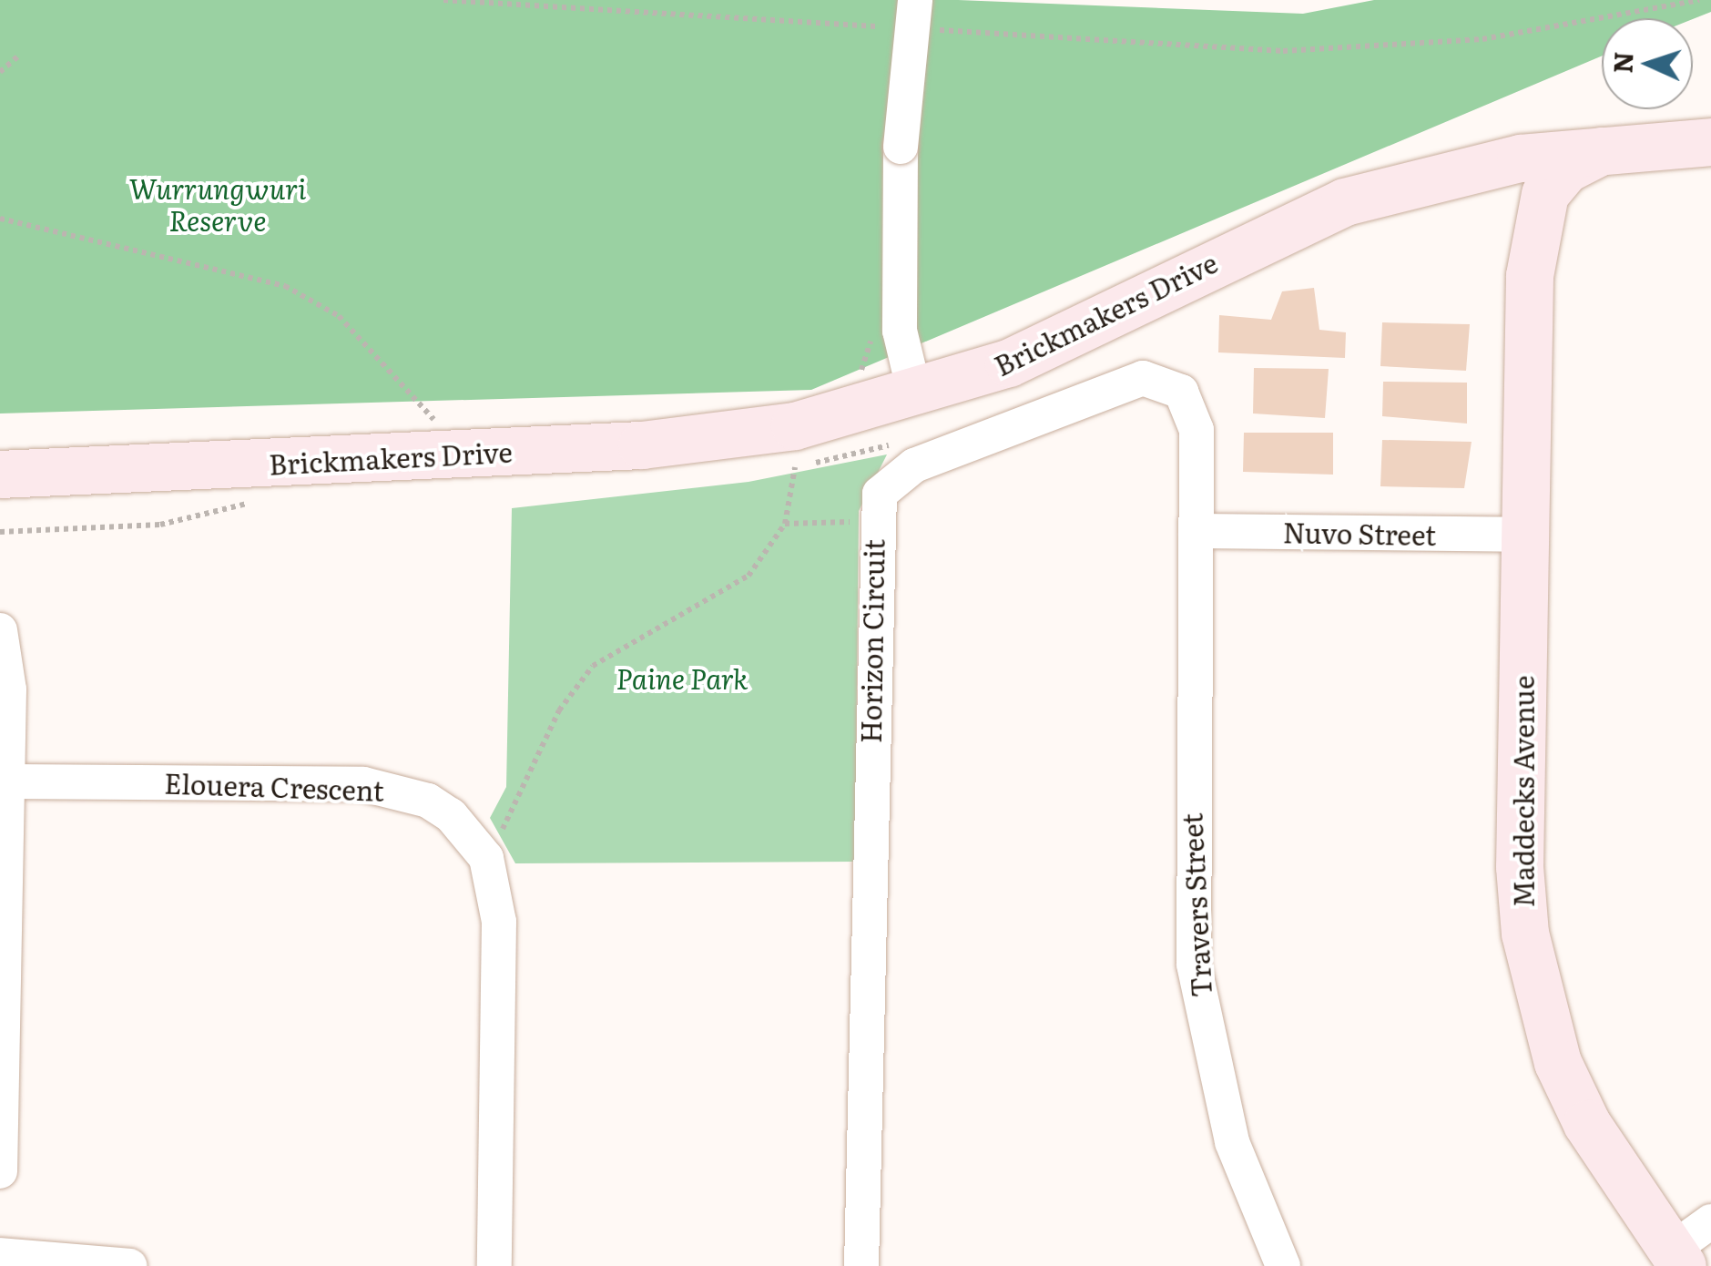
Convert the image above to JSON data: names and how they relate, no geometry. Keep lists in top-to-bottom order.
{
  "streets": {
    "street": [
      "Brickmakers Drive",
      "Nuvo Street",
      "Horizon Circuit",
      "Elouera Crescent",
      "Maddecks Avenue",
      "Travers Street"
    ]
  },
  "crossings": [
    ["Brickmakers Drive", "Maddecks Avenue"],
    ["Nuvo Street", "Horizon Circuit"],
    ["Nuvo Street", "Maddecks Avenue"],
    ["Nuvo Street", "Travers Street"],
    ["Horizon Circuit", "Travers Street"]
  ],
  "parks": ["Wurrungwuri Reserve", "Paine Park"],
  "north": "left"
}
